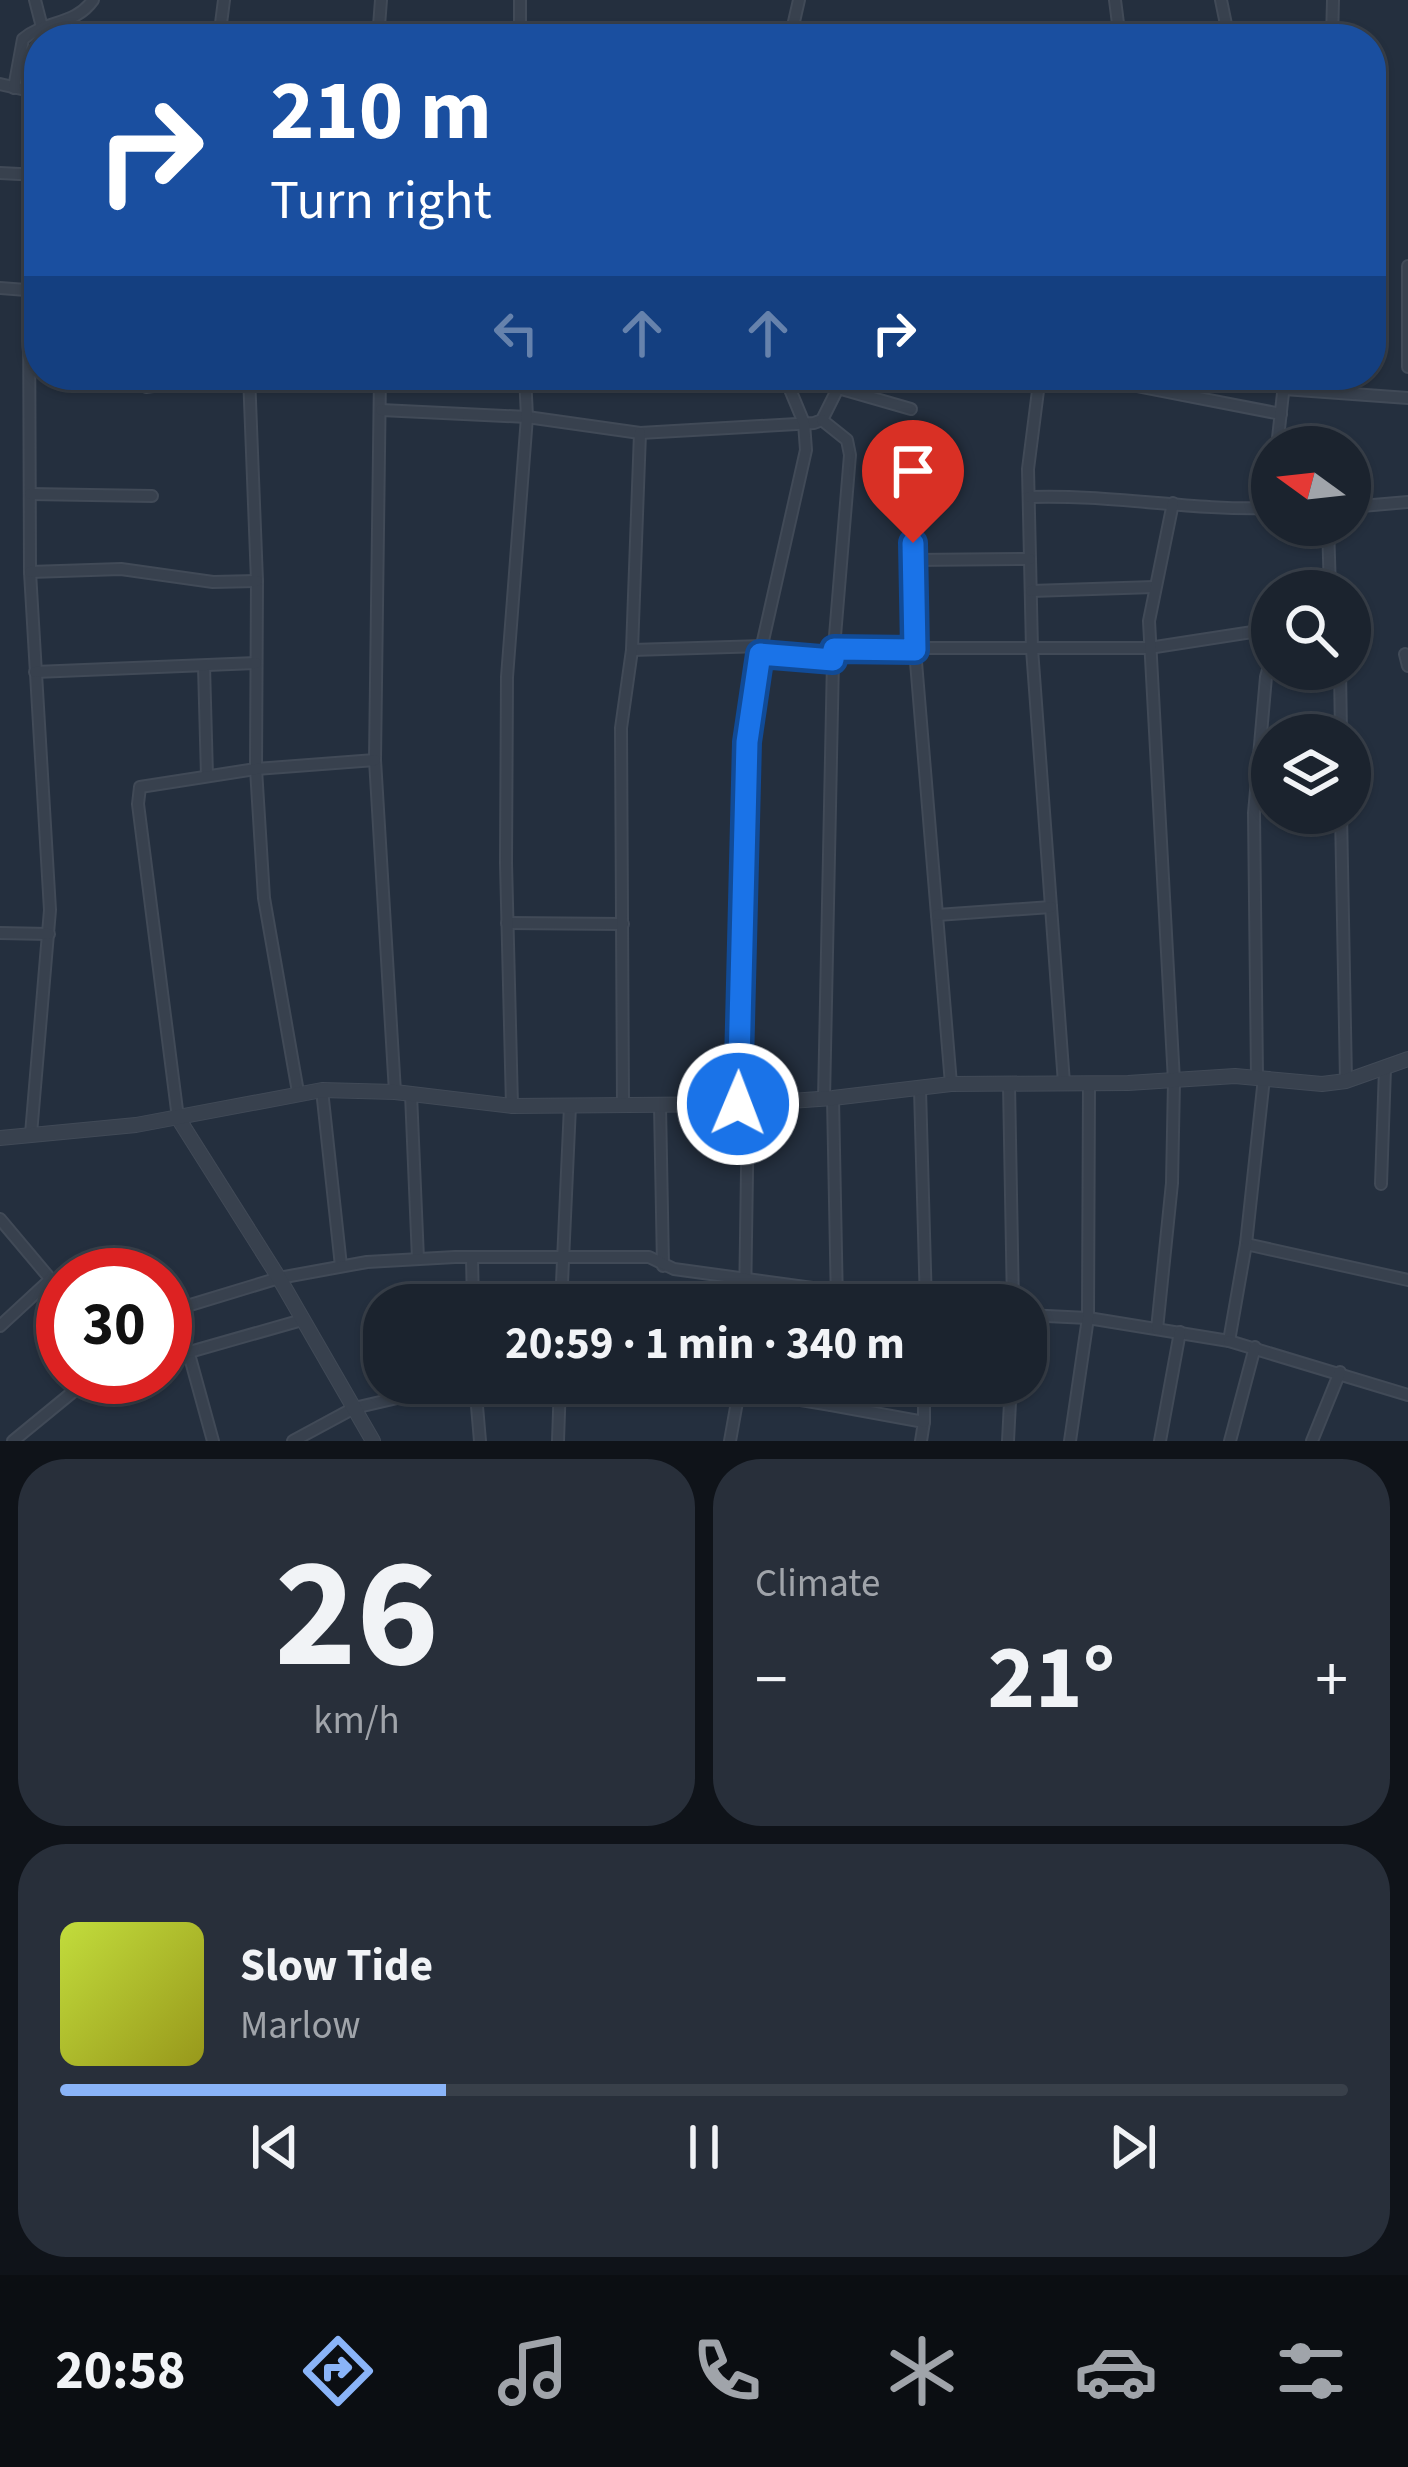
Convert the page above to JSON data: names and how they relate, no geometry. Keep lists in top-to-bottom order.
{
  "north": "left",
  "page": {
    "turn": ["210 m", "Turn right"],
    "limit": "30",
    "trip": "20:59 · 1 min · 340 m",
    "tile": [
      ["26", "km/h"],
      "Climate"
    ],
    "heat": ["−", "21°", "+"],
    "song": ["Slow Tide", "Marlow"],
    "tabs": "20:58"
  }
}
